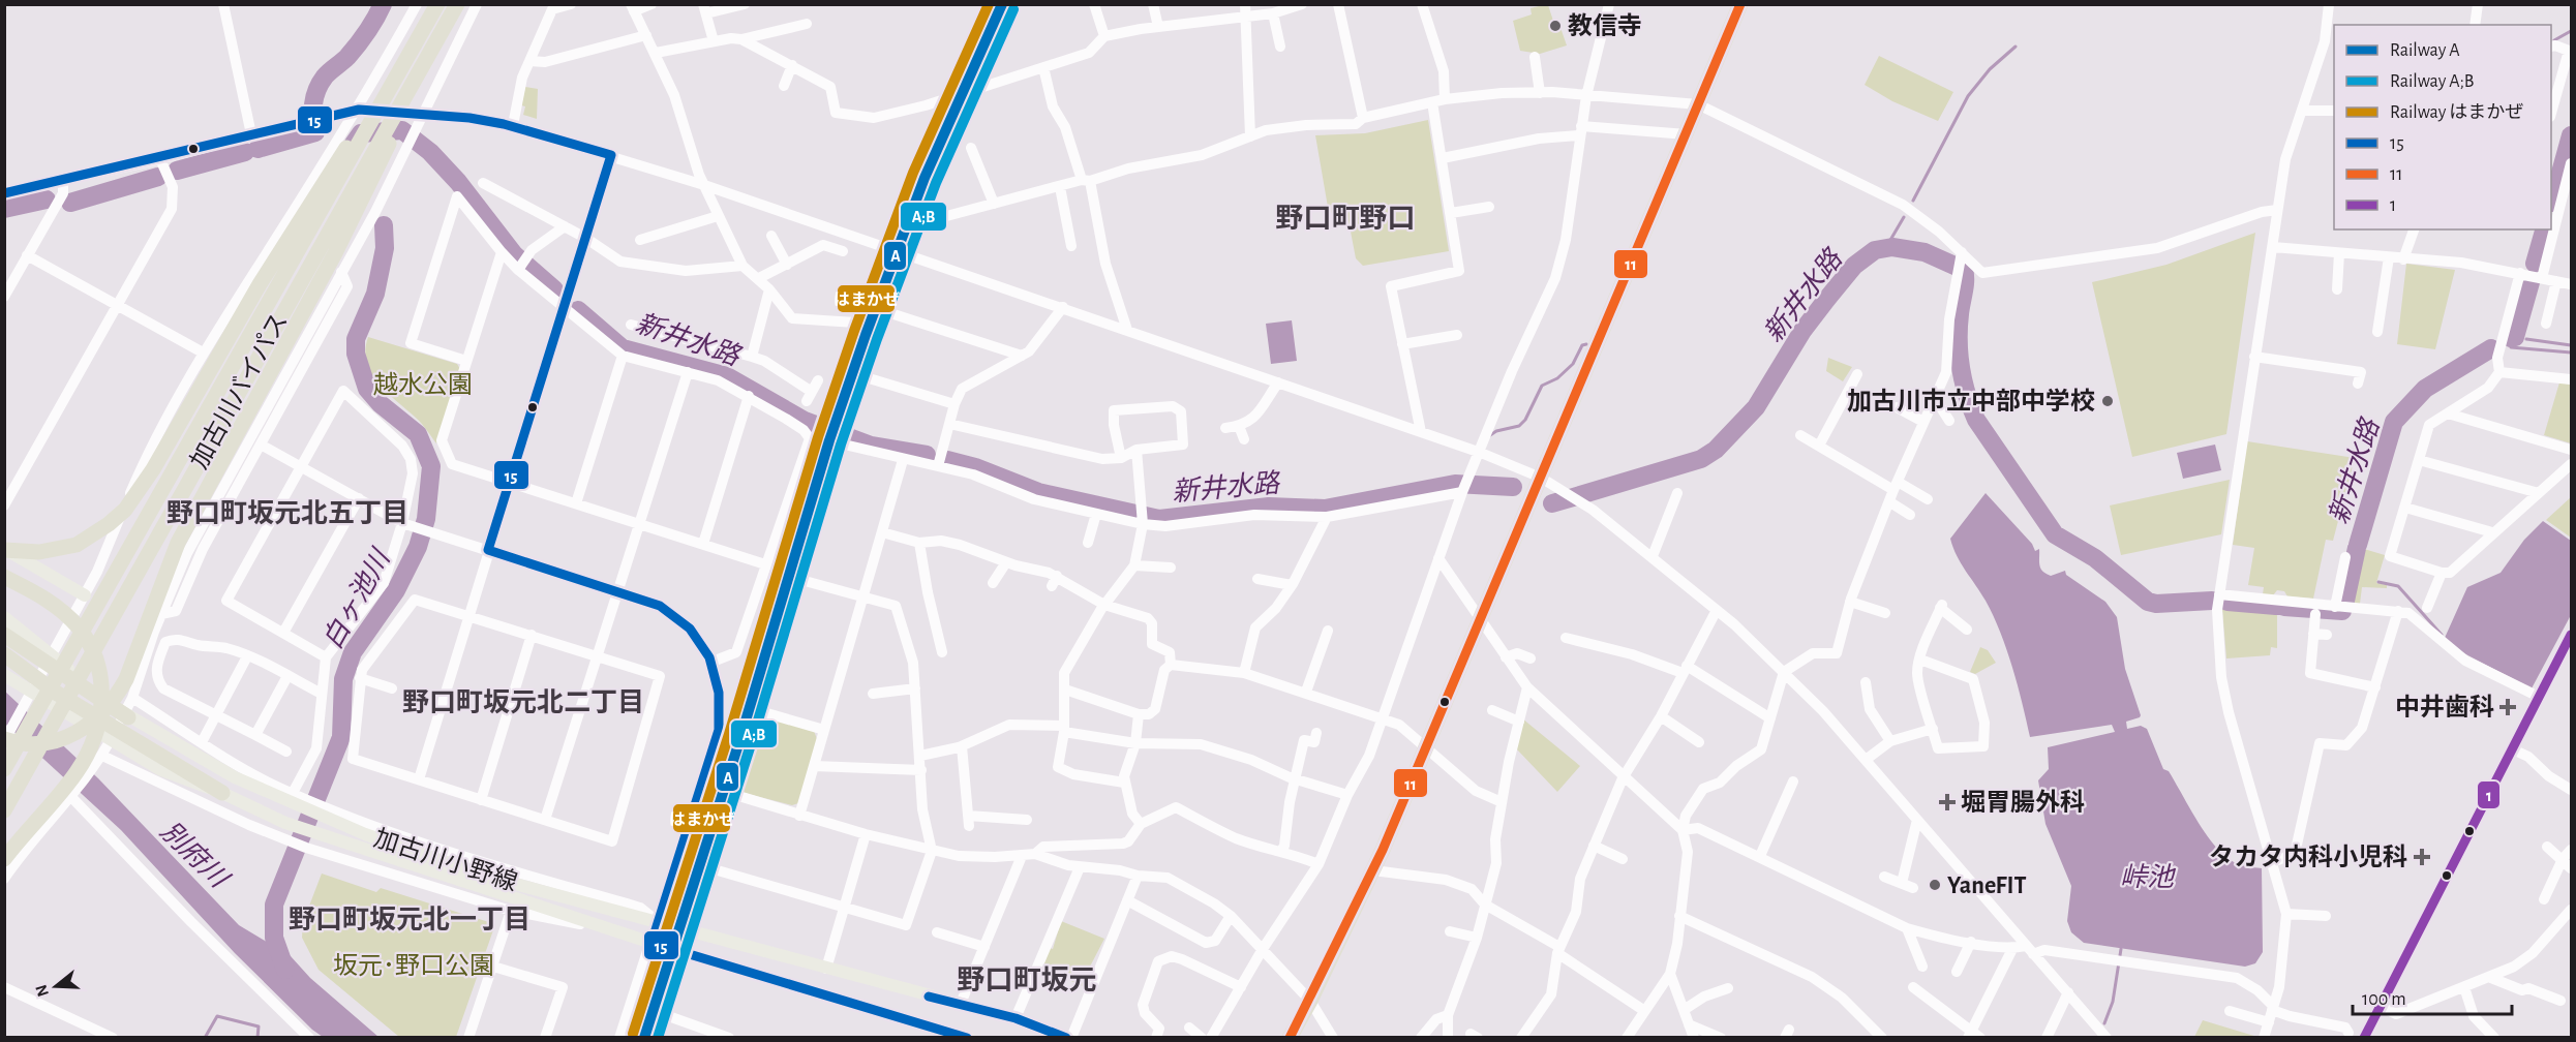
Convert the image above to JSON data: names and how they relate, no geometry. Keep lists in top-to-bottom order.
{
  "streets": {
    "highway": ["加古川バイパス"],
    "main road": ["加古川小野線"]
  },
  "districts": [
    "野口町野口",
    "野口町坂元北五丁目",
    "野口町坂元北二丁目",
    "野口町坂元北一丁目",
    "野口町坂元"
  ],
  "water": [
    "新井水路",
    "白ヶ池川",
    "別府川",
    "峠池"
  ],
  "parks": ["越水公園", "坂元･野口公園"],
  "places": {
    "other": ["教信寺", "加古川市立中部中学校", "YaneFIT"],
    "health": ["中井歯科", "堀胃腸外科", "タカタ内科小児科"]
  },
  "lines": [
    "rail line A",
    "rail line はまかぜ",
    "transit line 11",
    "rail line A;B",
    "transit line 15",
    "transit line 1"
  ],
  "legend": [
    "Railway A",
    "Railway A;B",
    "Railway はまかぜ",
    "15",
    "11",
    "1"
  ],
  "scale_bar": "100 m",
  "north": "left"
}
